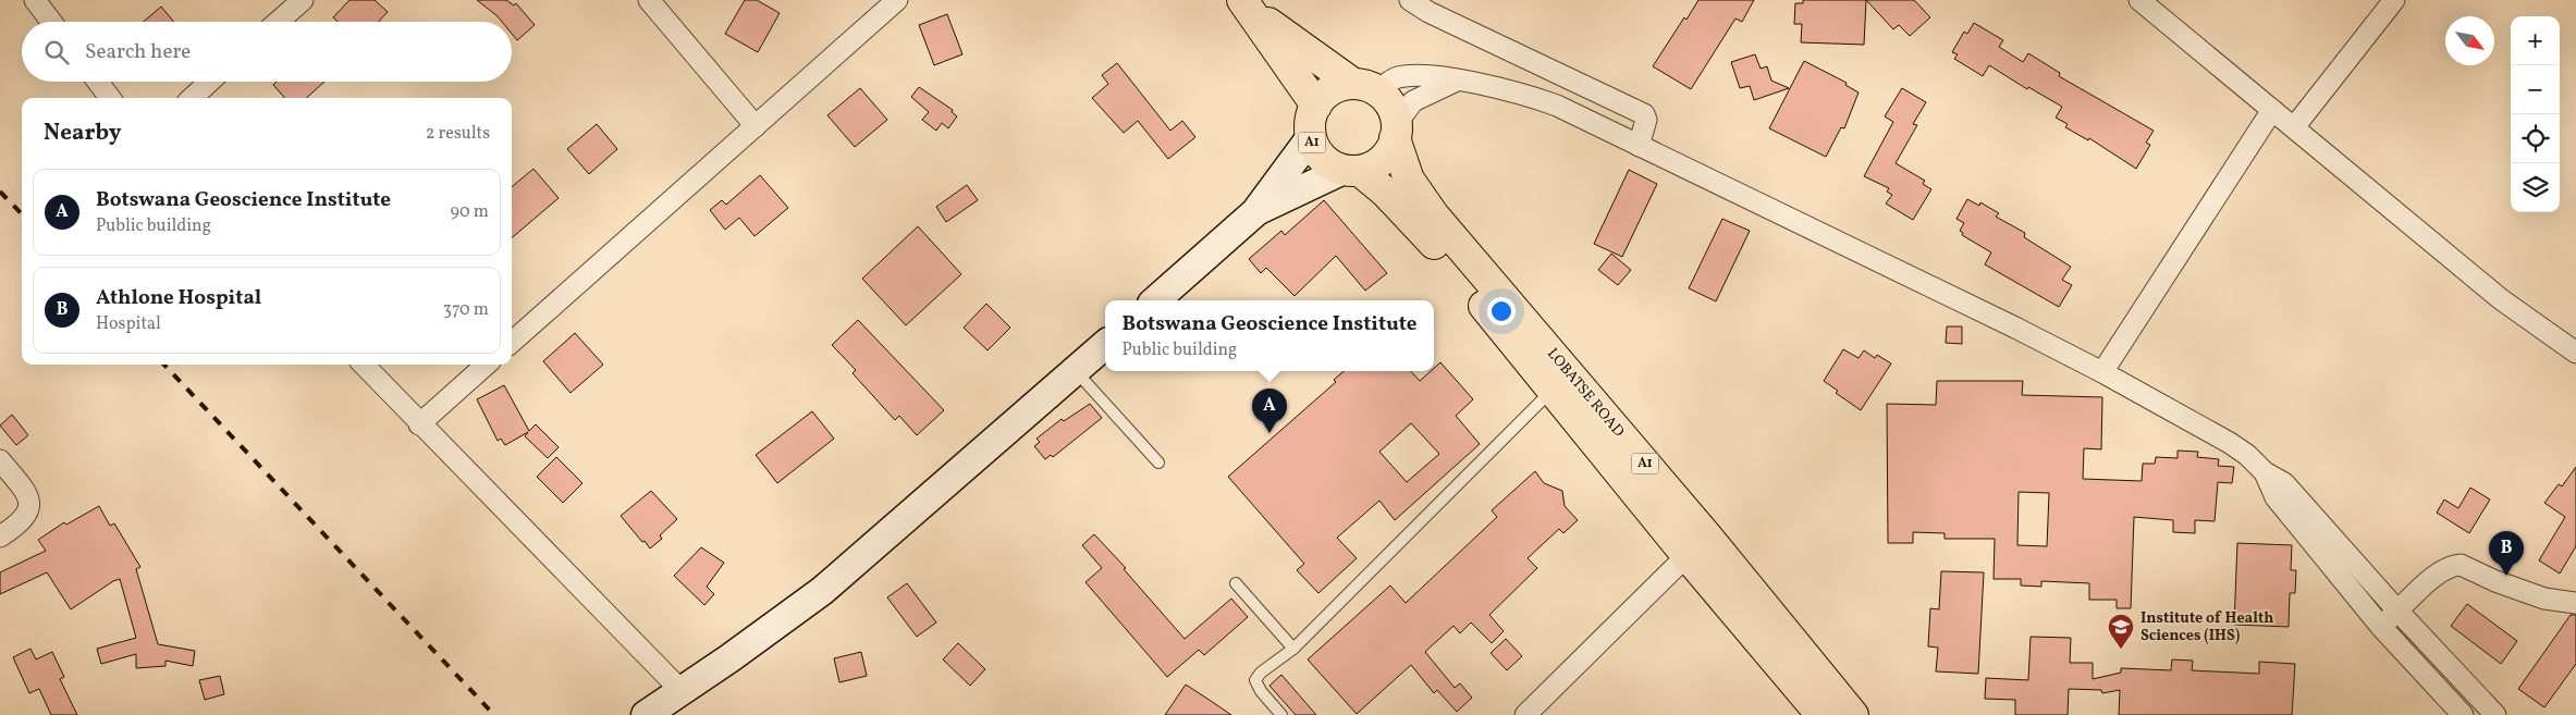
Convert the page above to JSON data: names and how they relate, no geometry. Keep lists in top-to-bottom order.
{
  "streets": {
    "highway": ["A1", "LOBATSE ROAD"]
  },
  "crossings": [
    ["A1", "LOBATSE ROAD"]
  ],
  "places": {
    "school or university": ["Institute of Health Sciences (IHS)"]
  },
  "north": "bottom right",
  "page": {
    "map_buttons": ["+", "−"],
    "search": "Search here",
    "heading": ["Nearby", "2 results"],
    "list": [
      {
        "mark": "A",
        "name": "Botswana Geoscience Institute",
        "note": "Public building",
        "value": "90 m"
      },
      {
        "mark": "B",
        "name": "Athlone Hospital",
        "note": "Hospital",
        "value": "370 m"
      }
    ],
    "popup": ["Botswana Geoscience Institute", "Public building"],
    "pins": ["A", "B"]
  }
}
